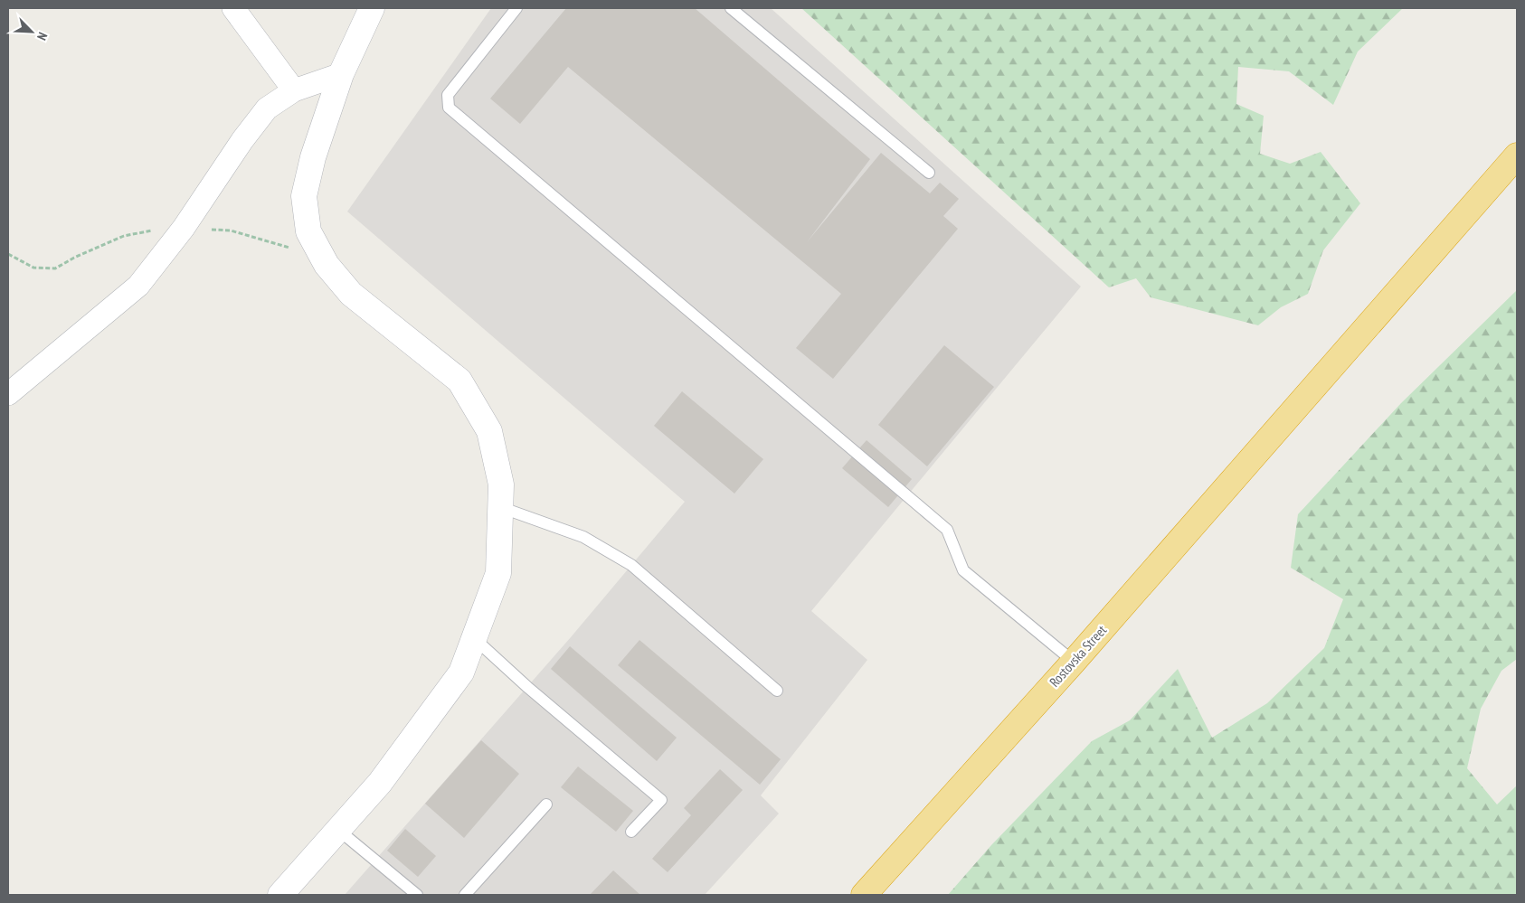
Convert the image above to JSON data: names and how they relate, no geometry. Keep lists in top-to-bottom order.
{
  "streets": {
    "highway": ["Rostovska Street"]
  },
  "north": "bottom right"
}
